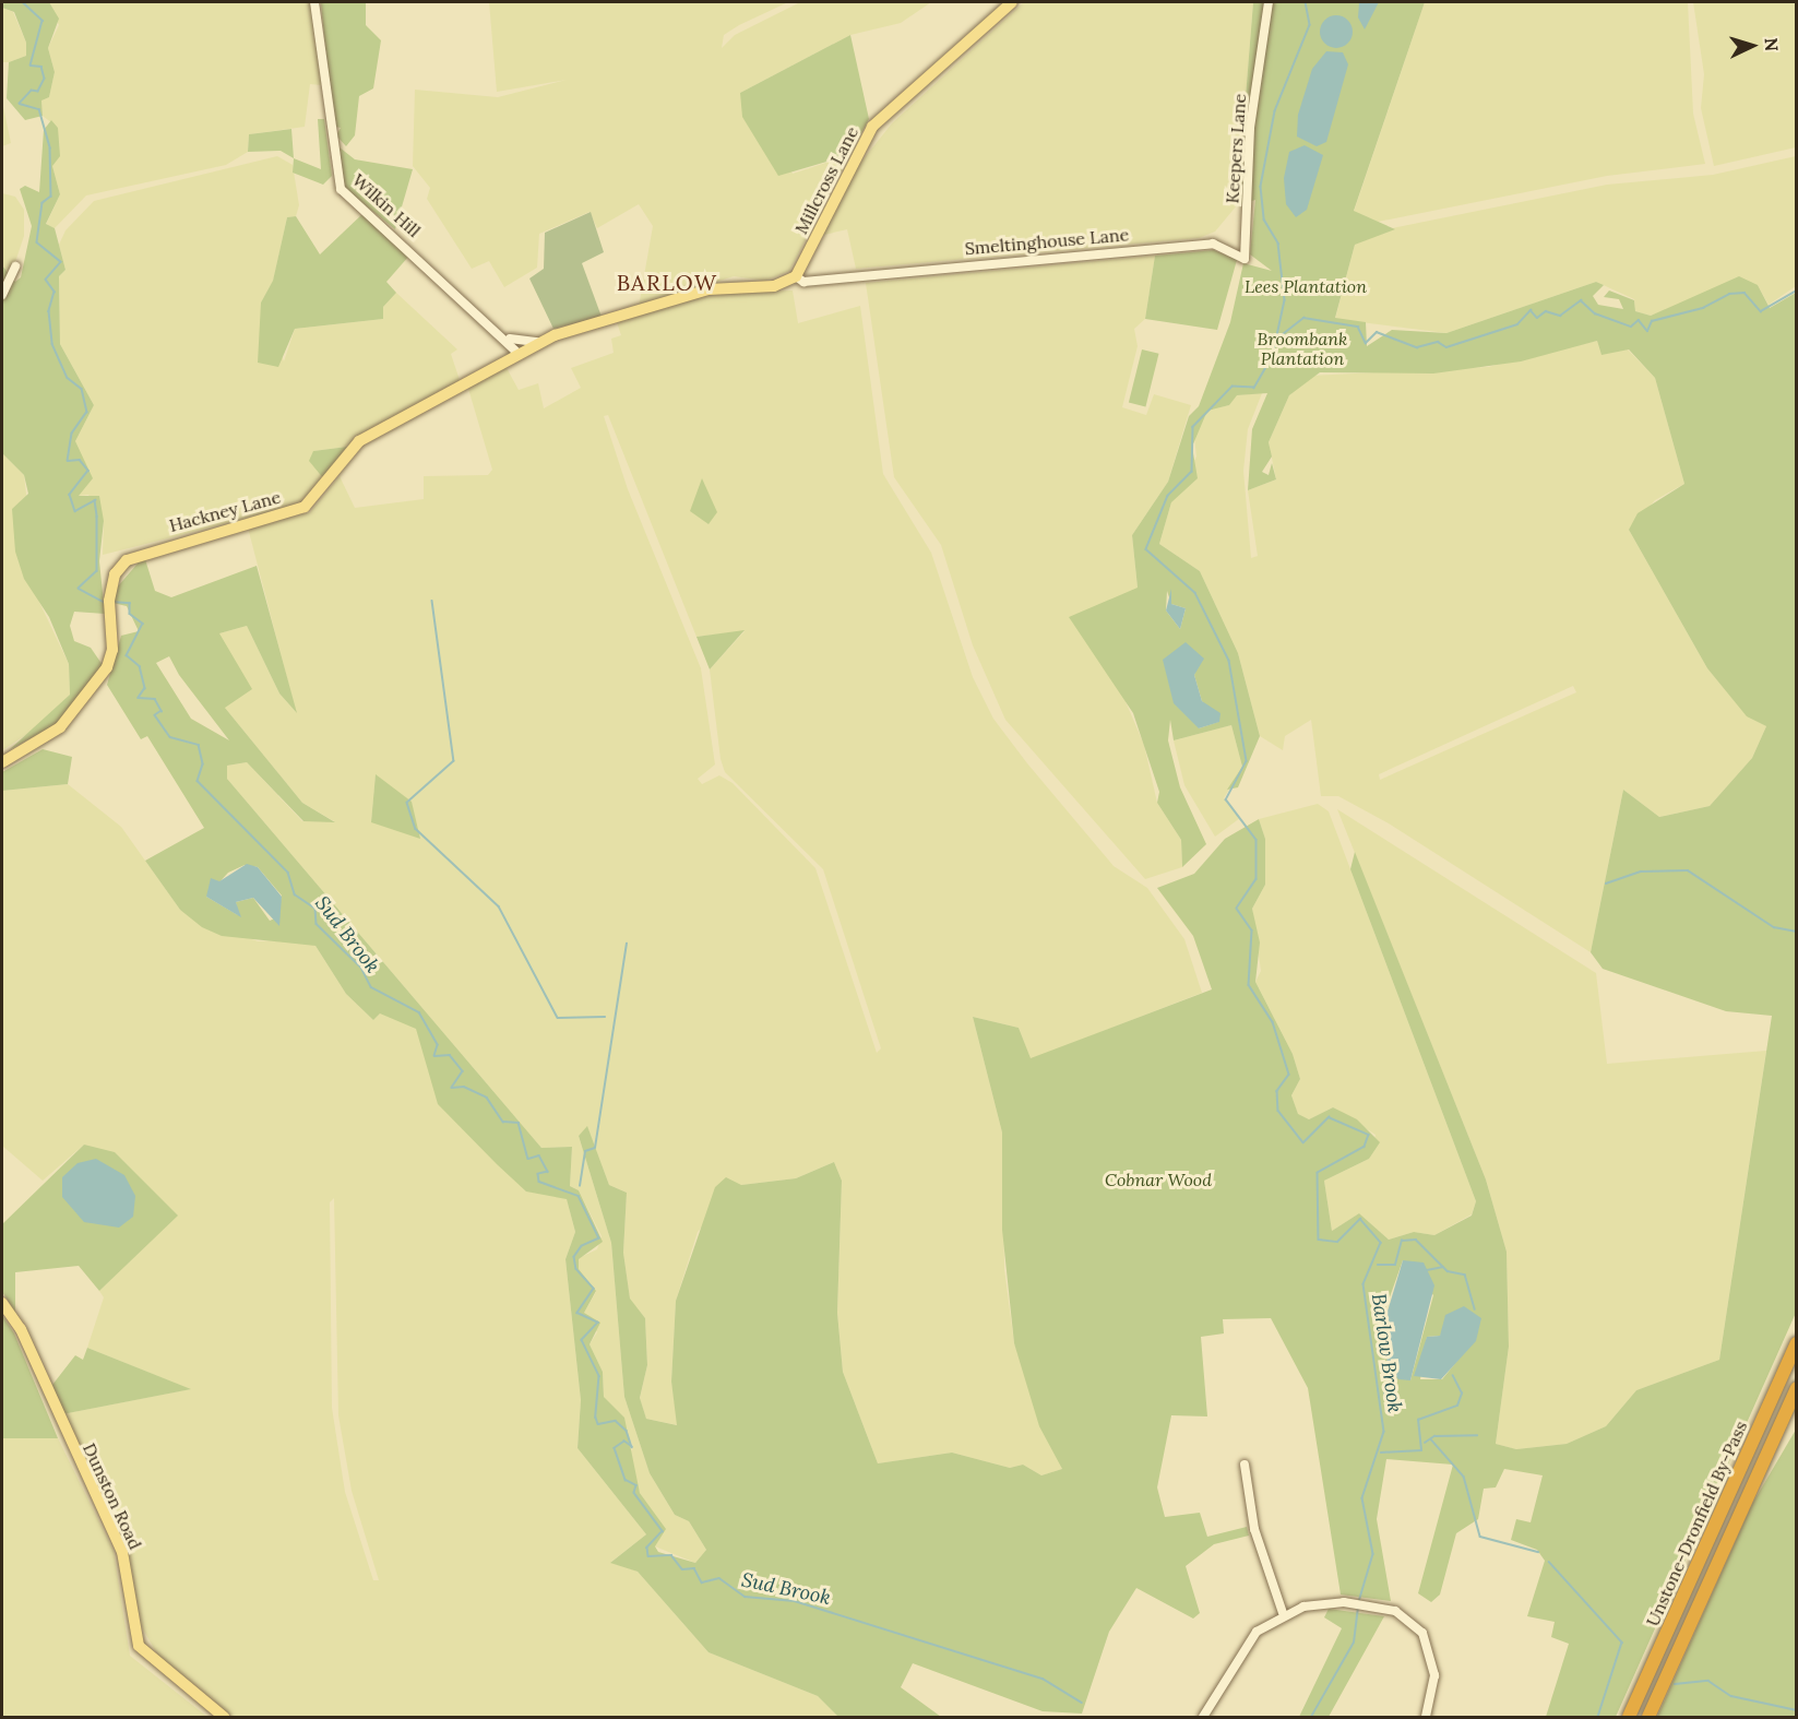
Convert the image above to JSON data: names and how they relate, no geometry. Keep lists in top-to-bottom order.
{
  "streets": {
    "highway": ["Unstone-Dronfield By-Pass"],
    "main road": ["Millcross Lane", "Hackney Lane", "Dunston Road"],
    "street": ["Keepers Lane", "Wilkin Hill", "Smeltinghouse Lane"]
  },
  "crossings": [
    ["Keepers Lane", "Smeltinghouse Lane"],
    ["Millcross Lane", "Smeltinghouse Lane"],
    ["Millcross Lane", "Hackney Lane"],
    ["Wilkin Hill", "Hackney Lane"],
    ["Smeltinghouse Lane", "Hackney Lane"]
  ],
  "districts": ["BARLOW"],
  "water": ["Sud Brook", "Barlow Brook"],
  "parks": ["Lees Plantation", "Broombank Plantation", "Cobnar Wood"],
  "north": "right"
}
